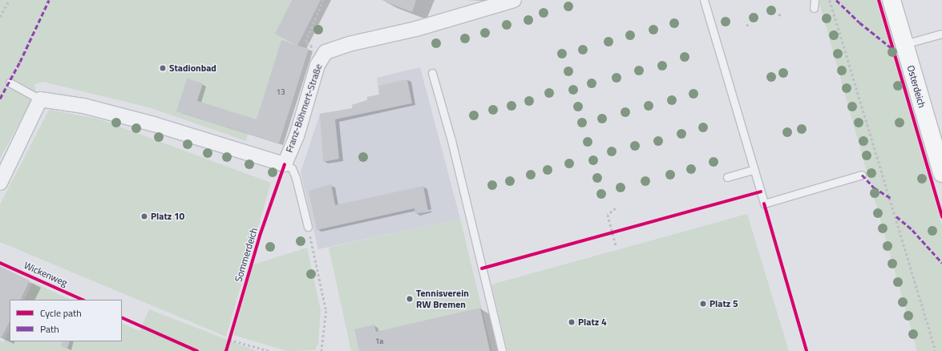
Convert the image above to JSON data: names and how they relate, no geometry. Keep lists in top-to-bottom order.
{
  "streets": {
    "main road": ["Osterdeich"],
    "street": ["Franz-Böhmert-Straße"],
    "cycle path": ["Sommerdeich", "Wickenweg"]
  },
  "places": [
    "Stadionbad",
    "Platz 10",
    "Tennisverein RW Bremen",
    "Platz 5",
    "Platz 4"
  ],
  "house_numbers": ["13", "1a"],
  "legend": ["Cycle path", "Path"]
}
